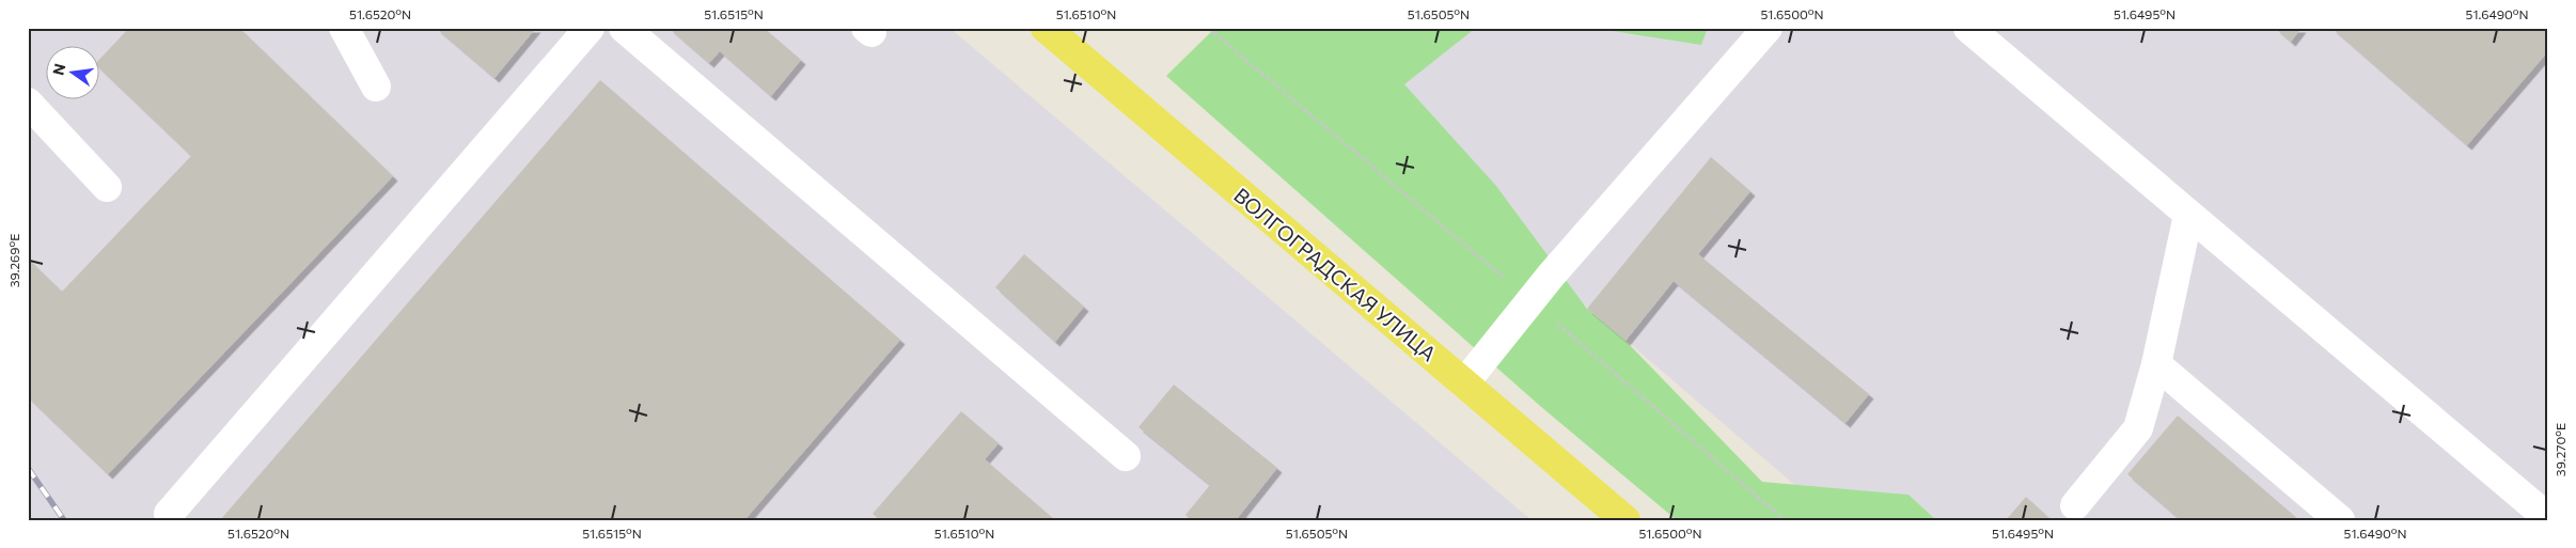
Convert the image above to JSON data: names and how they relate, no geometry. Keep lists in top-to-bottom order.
{
  "streets": {
    "main road": ["ВОЛГОГРАДСКАЯ УЛИЦА"]
  },
  "north": "left",
  "coordinates": [
    "51.6520°N",
    "51.6515°N",
    "51.6510°N",
    "51.6505°N",
    "51.6500°N",
    "51.6495°N",
    "51.6490°N",
    "39.269°E",
    "39.270°E"
  ]
}
